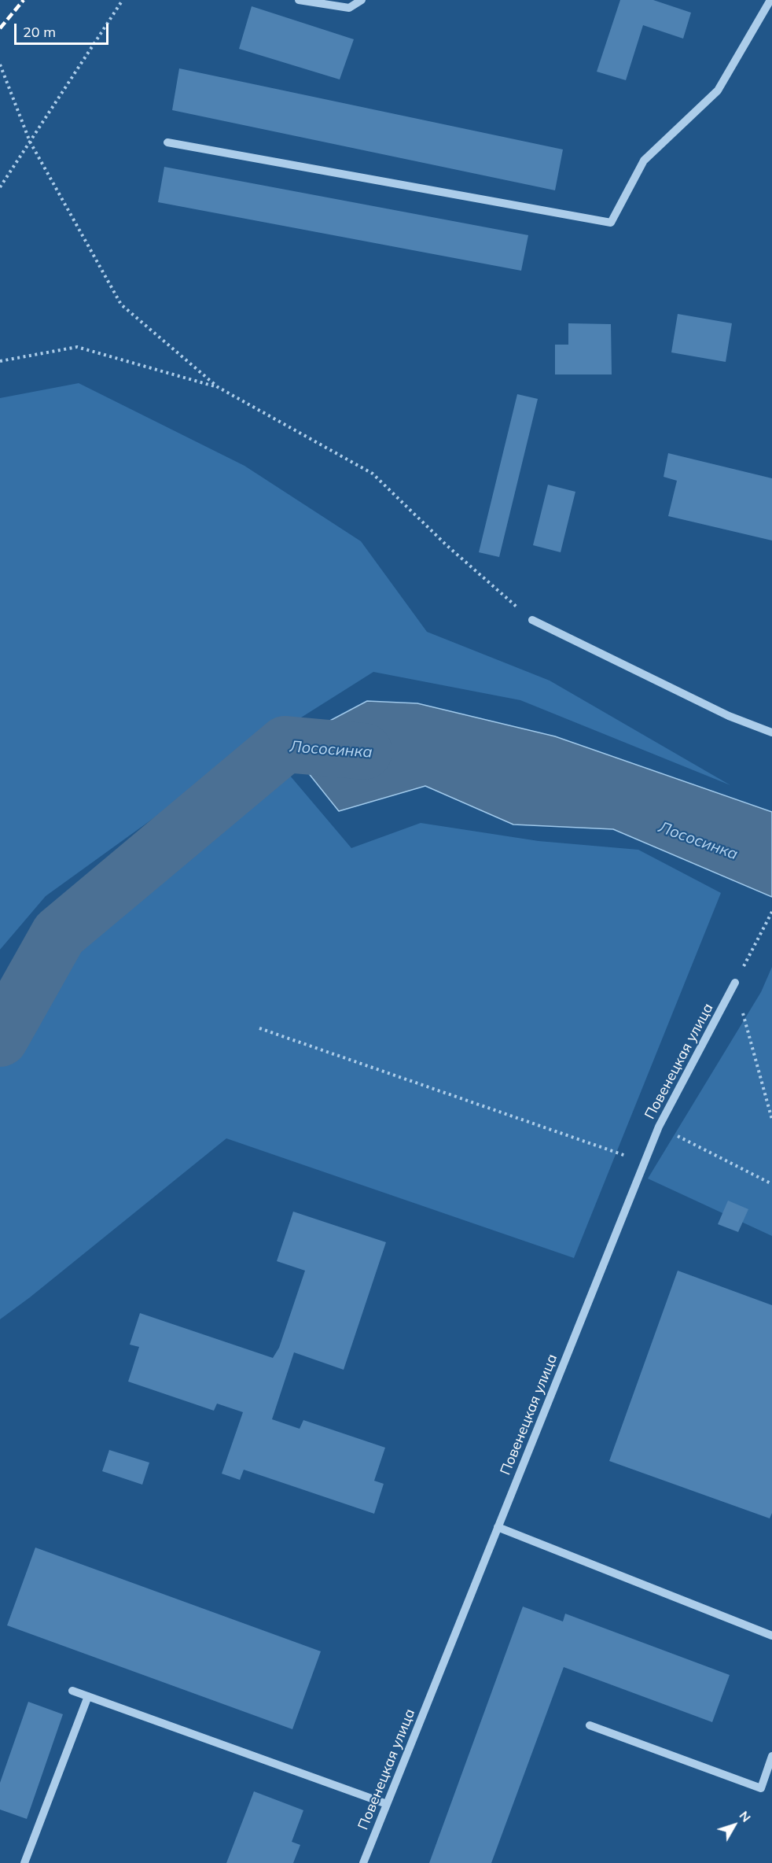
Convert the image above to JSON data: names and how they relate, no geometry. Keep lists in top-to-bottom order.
{
  "streets": {
    "street": ["Повенецкая улица"]
  },
  "water": ["Лососинка"],
  "scale_bar": "20 m",
  "north": "top right"
}
